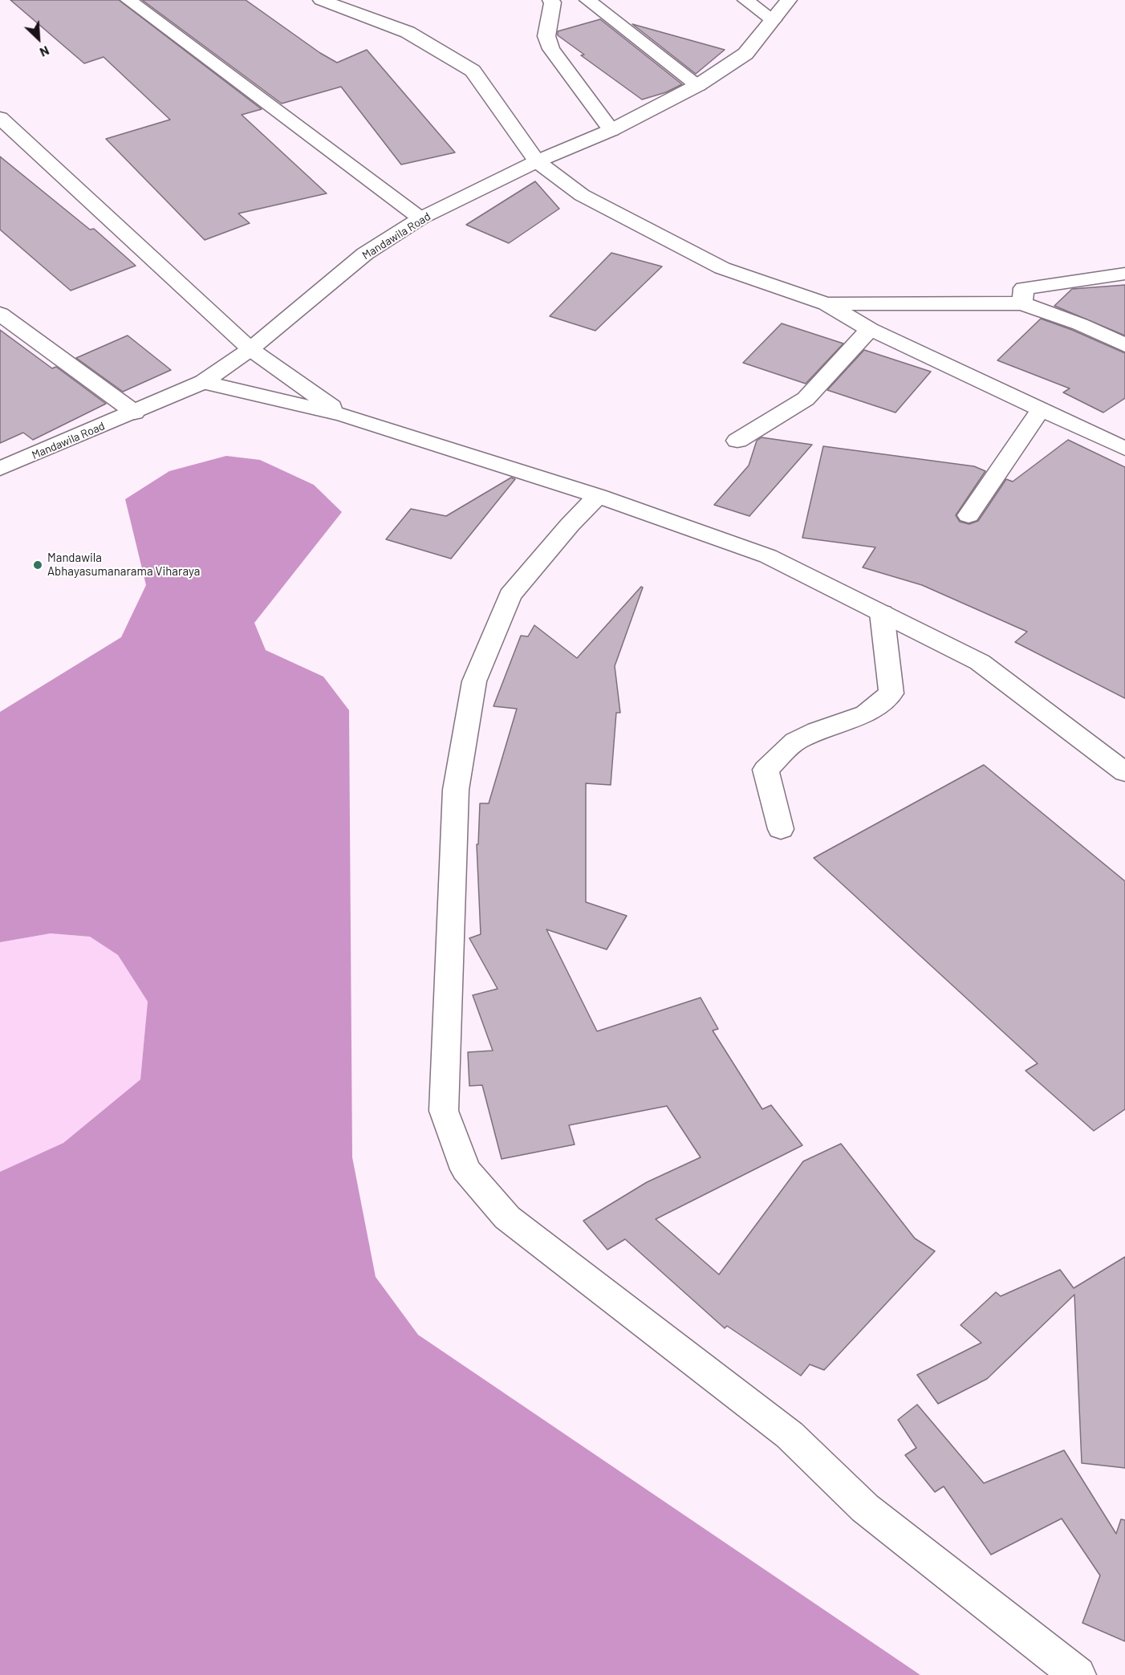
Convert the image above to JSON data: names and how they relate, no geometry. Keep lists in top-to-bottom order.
{
  "streets": {
    "street": ["Mandawila Road"]
  },
  "places": ["Mandawila Abhayasumanarama Viharaya"],
  "north": "bottom right"
}
